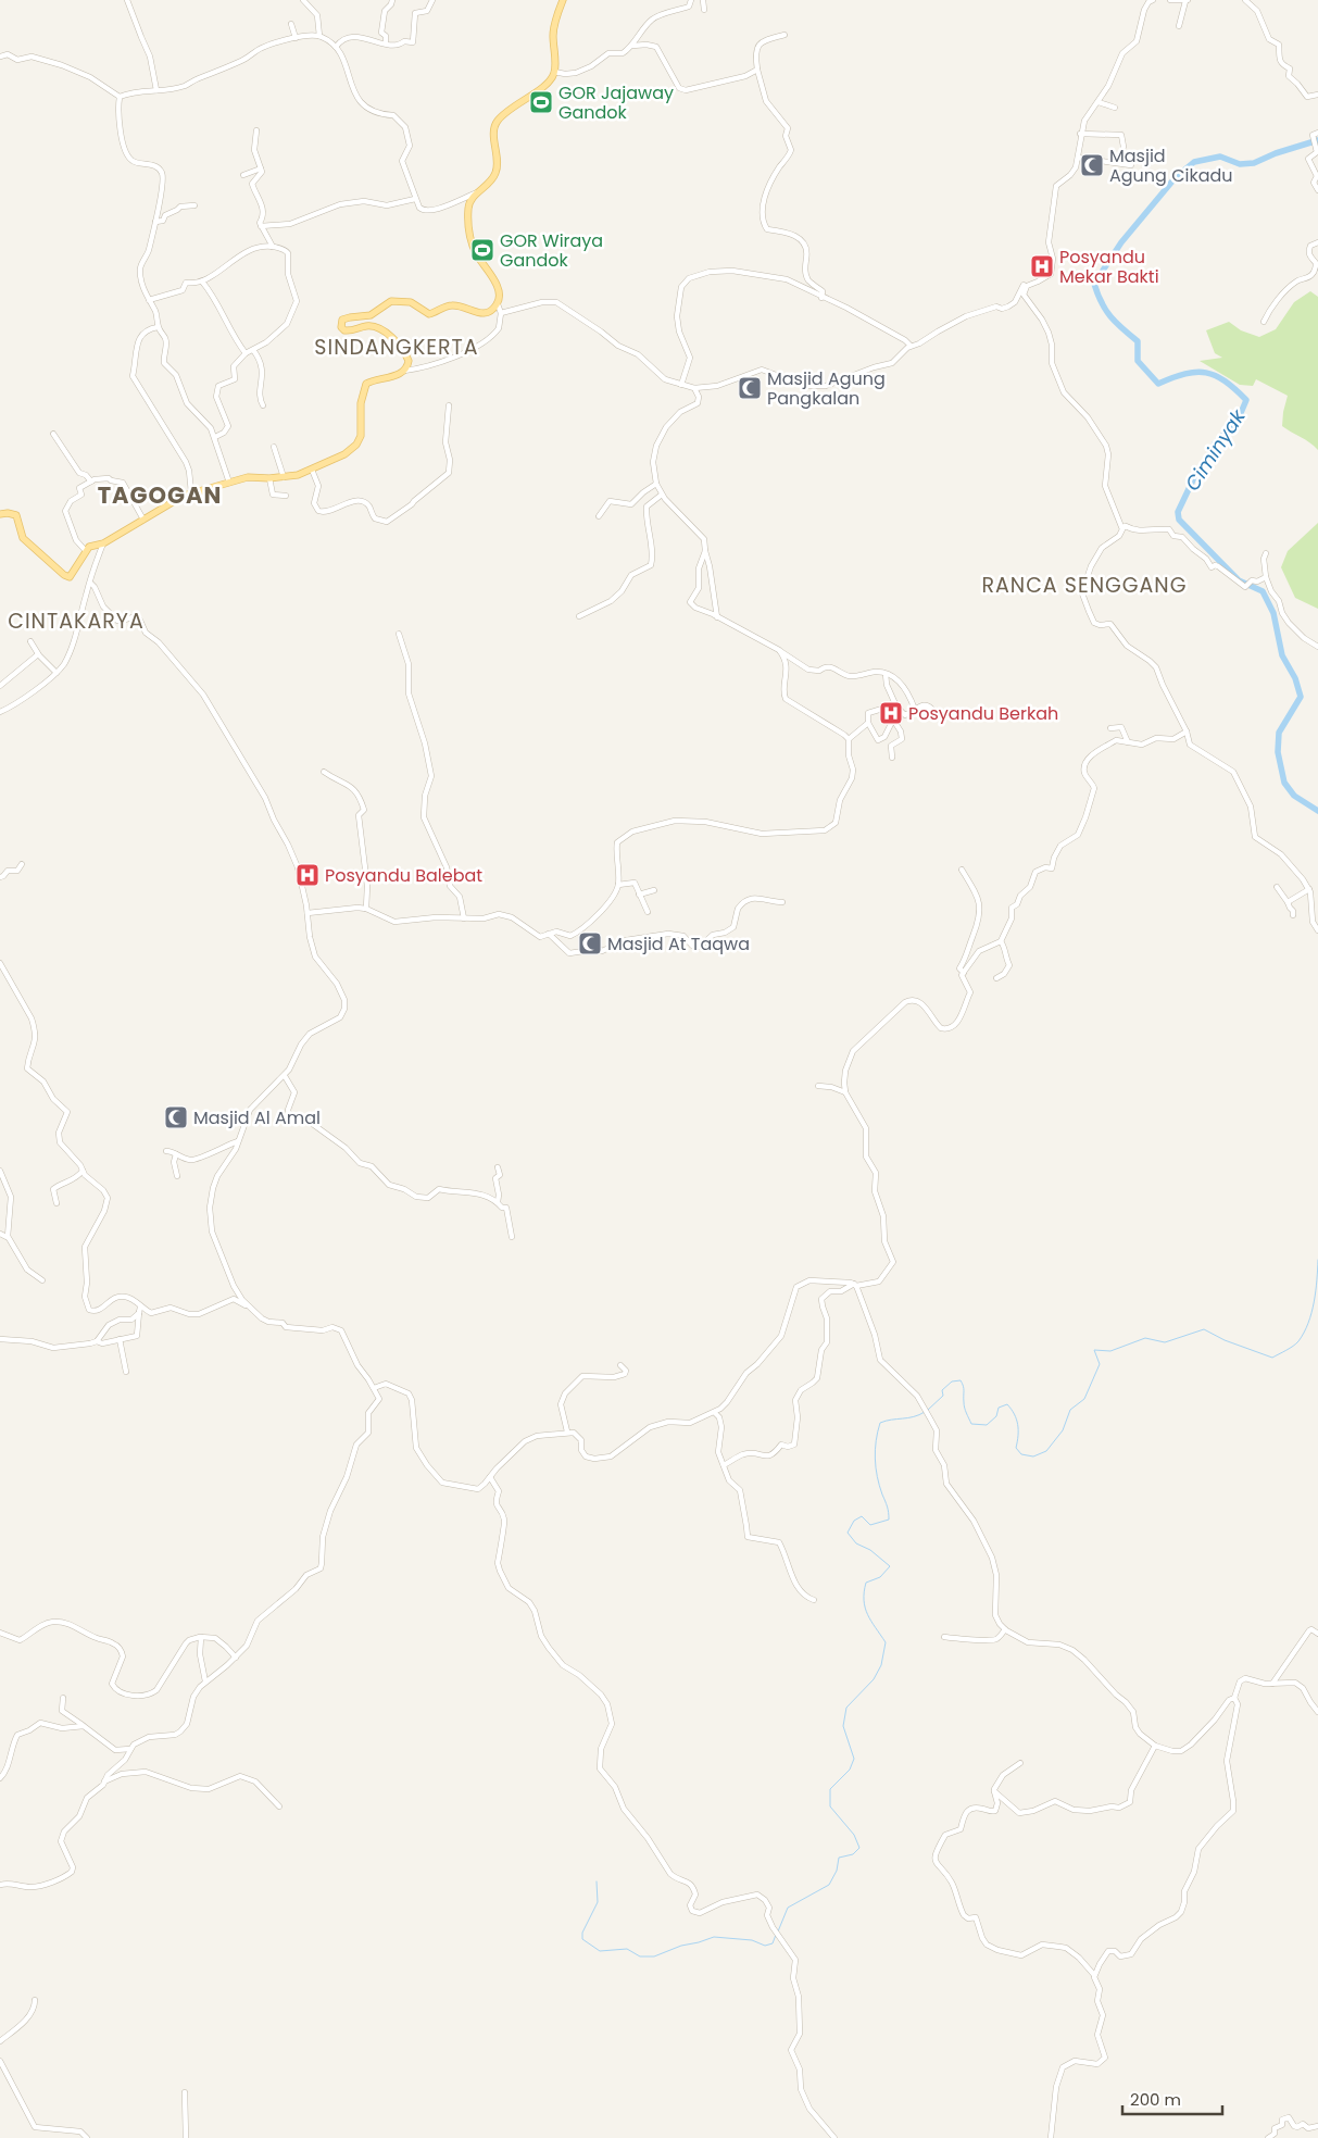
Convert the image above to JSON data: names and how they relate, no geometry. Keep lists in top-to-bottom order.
{
  "districts": [
    "SINDANGKERTA",
    "TAGOGAN",
    "RANCA SENGGANG",
    "CINTAKARYA"
  ],
  "water": ["Ciminyak"],
  "places": {
    "sports": ["GOR Jajaway Gandok", "GOR Wiraya Gandok"],
    "mosque": [
      "Masjid Agung Cikadu",
      "Masjid Agung Pangkalan",
      "Masjid At Taqwa",
      "Masjid Al Amal"
    ],
    "hospital": ["Posyandu Mekar Bakti", "Posyandu Berkah", "Posyandu Balebat"]
  },
  "scale_bar": "200 m"
}
